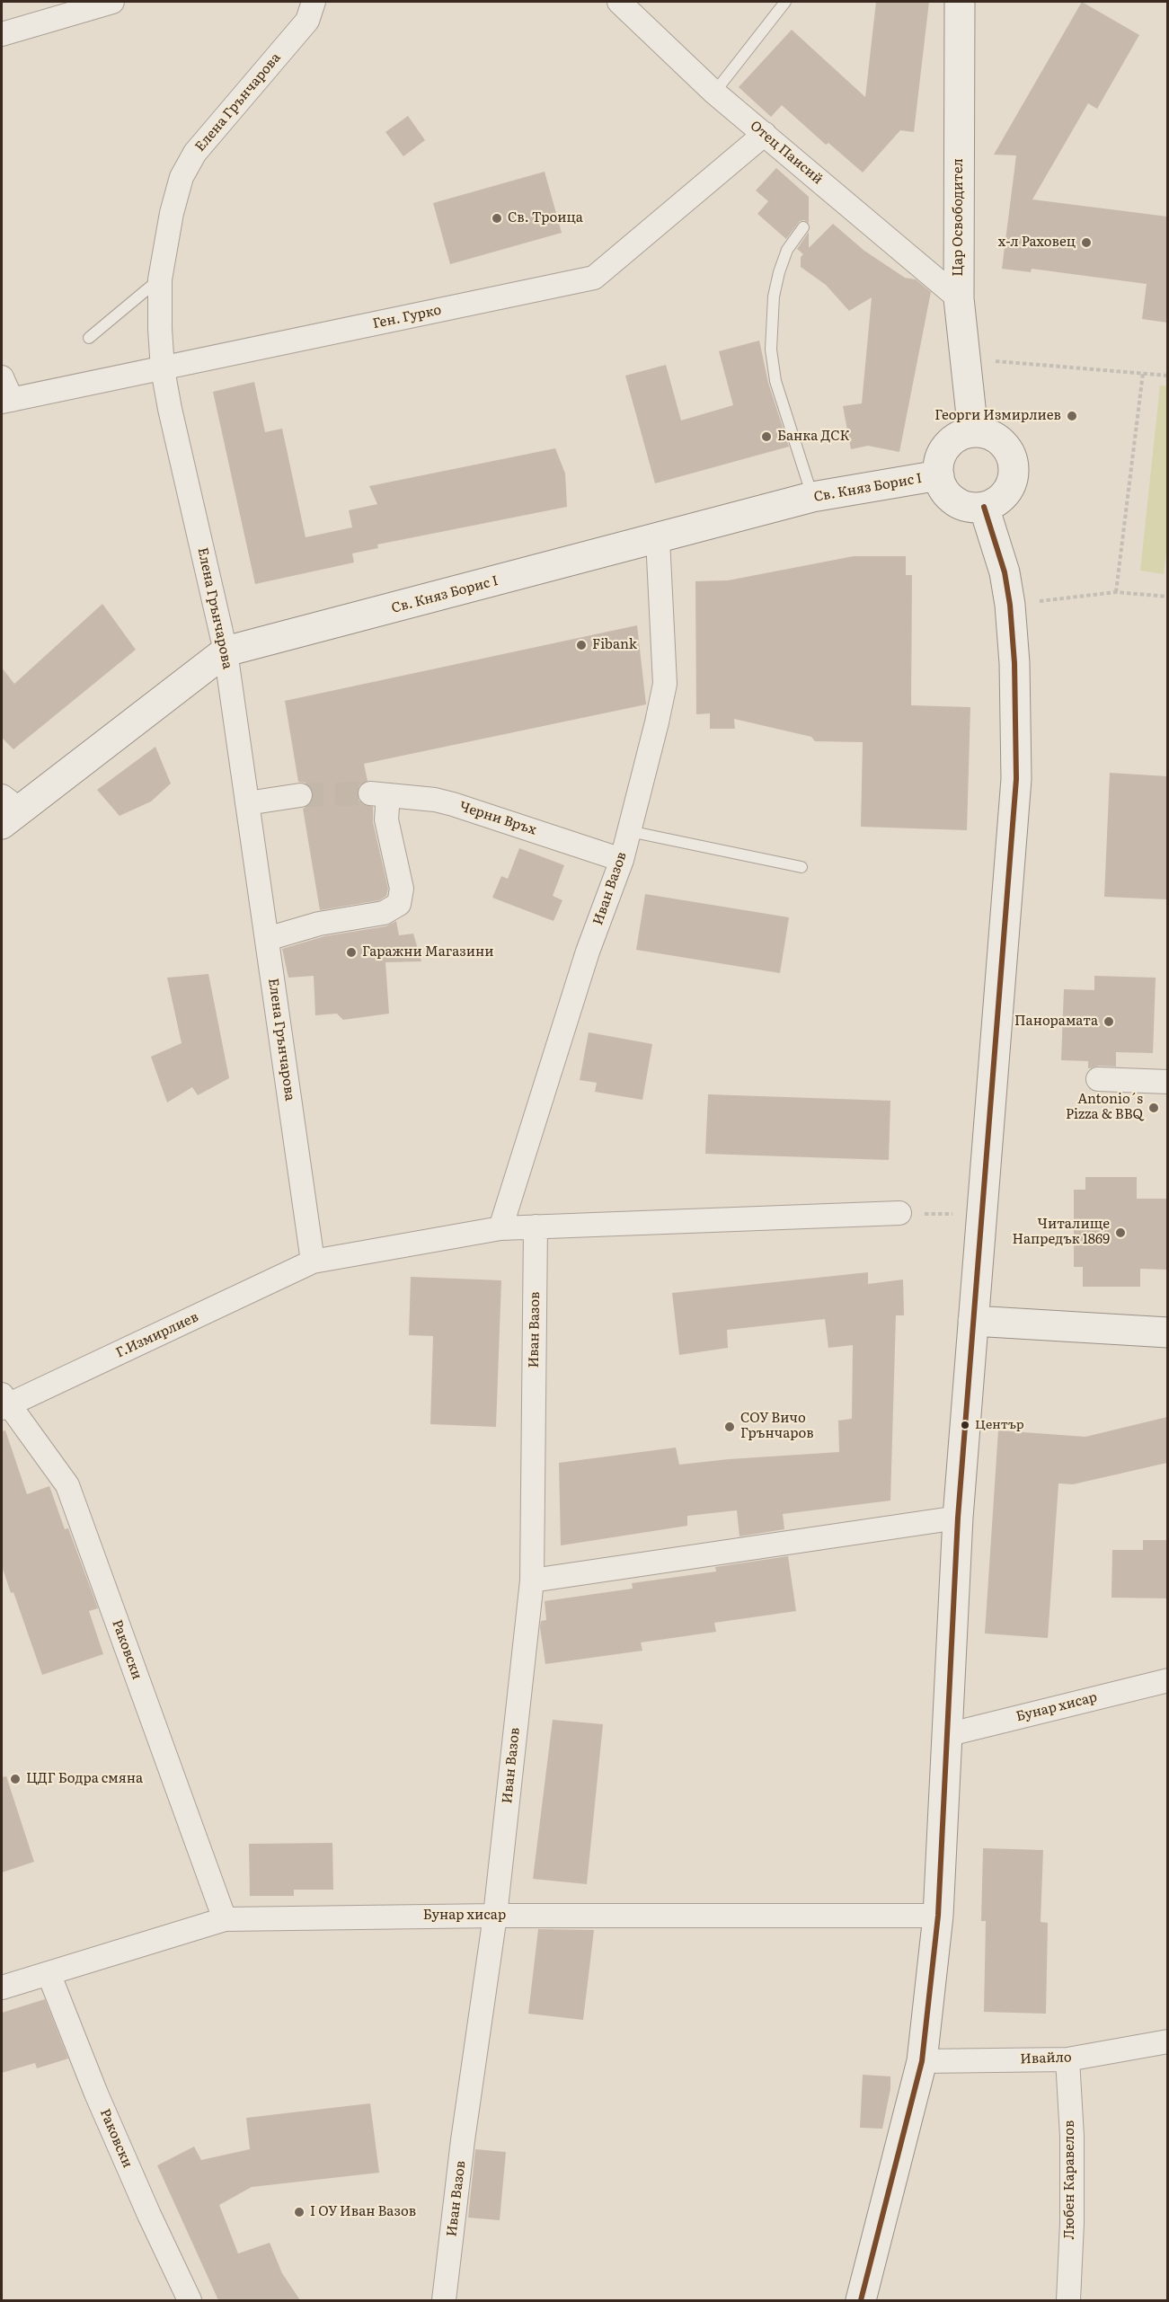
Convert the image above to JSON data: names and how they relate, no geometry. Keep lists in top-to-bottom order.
{
  "streets": {
    "main road": ["Цар Освободител", "Св. Княз Борис I"],
    "street": [
      "Елена Грънчарова",
      "Отец Паисий",
      "Ген. Гурко",
      "Черни Връх",
      "Иван Вазов",
      "Г.Измирлиев",
      "Раковски",
      "Бунар хисар",
      "Ивайло",
      "Любен Каравелов"
    ]
  },
  "crossings": [
    ["Елена Грънчарова", "Ген. Гурко"],
    ["Елена Грънчарова", "Св. Княз Борис I"],
    ["Елена Грънчарова", "Черни Връх"],
    ["Елена Грънчарова", "Г.Измирлиев"],
    ["Отец Паисий", "Цар Освободител"],
    ["Отец Паисий", "Ген. Гурко"],
    ["Цар Освободител", "Св. Княз Борис I"],
    ["Св. Княз Борис I", "Иван Вазов"],
    ["Черни Връх", "Иван Вазов"],
    ["Иван Вазов", "Г.Измирлиев"],
    ["Иван Вазов", "Бунар хисар"],
    ["Г.Измирлиев", "Раковски"],
    ["Раковски", "Бунар хисар"],
    ["Ивайло", "Любен Каравелов"]
  ],
  "places": [
    "Св. Троица",
    "х-л Раховец",
    "Георги Измирлиев",
    "Банка ДСК",
    "Fibank",
    "Гаражни Магазини",
    "Панорамата",
    "Antonio´s Pizza & BBQ",
    "Читалище Напредък 1869",
    "Център",
    "СОУ Вичо Грънчаров",
    "ЦДГ Бодра смяна",
    "I ОУ Иван Вазов"
  ]
}
